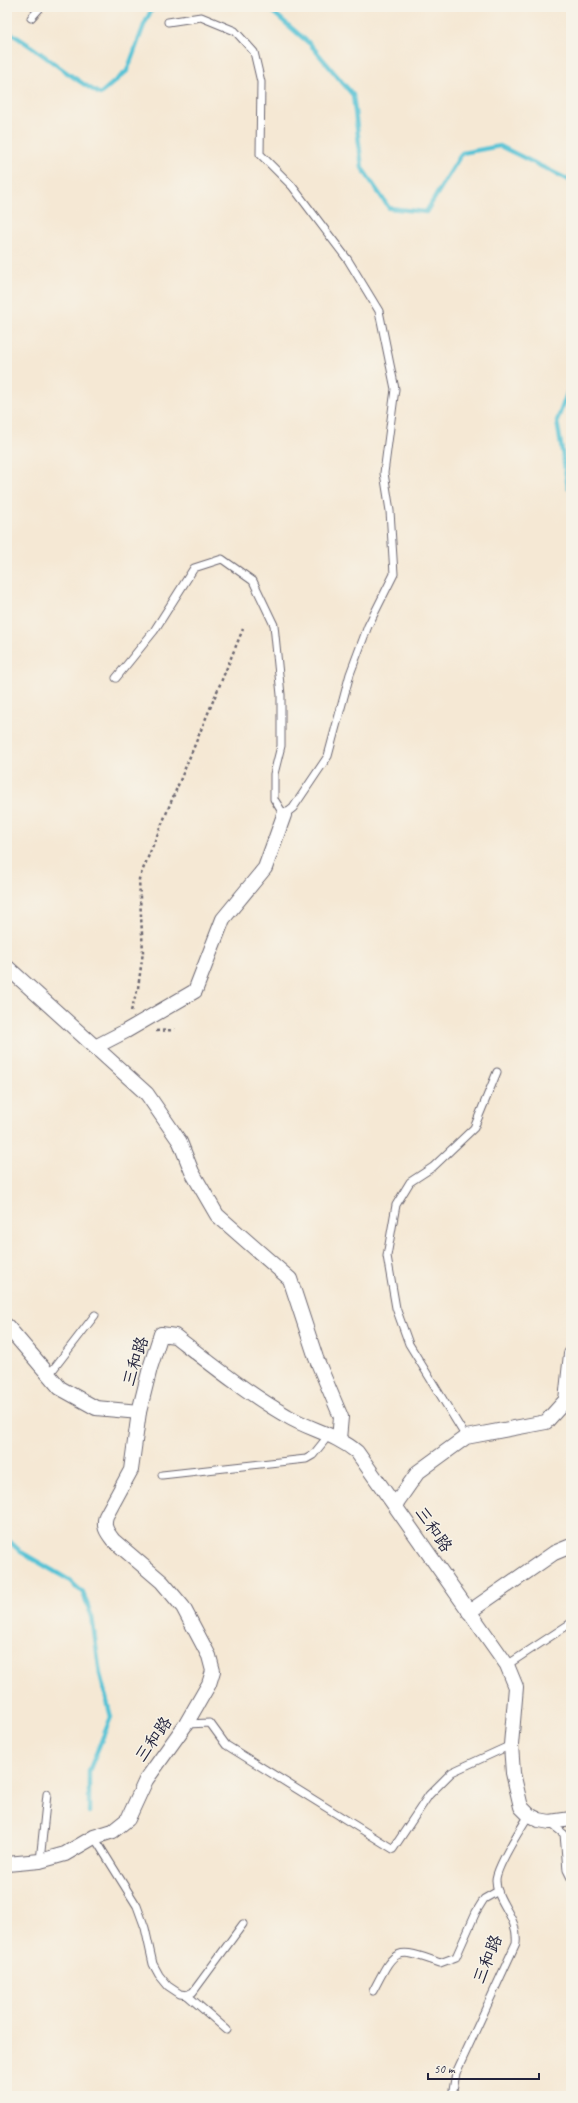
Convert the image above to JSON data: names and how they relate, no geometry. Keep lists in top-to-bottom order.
{
  "streets": {
    "street": ["三和路"]
  },
  "scale_bar": "50 m"
}
